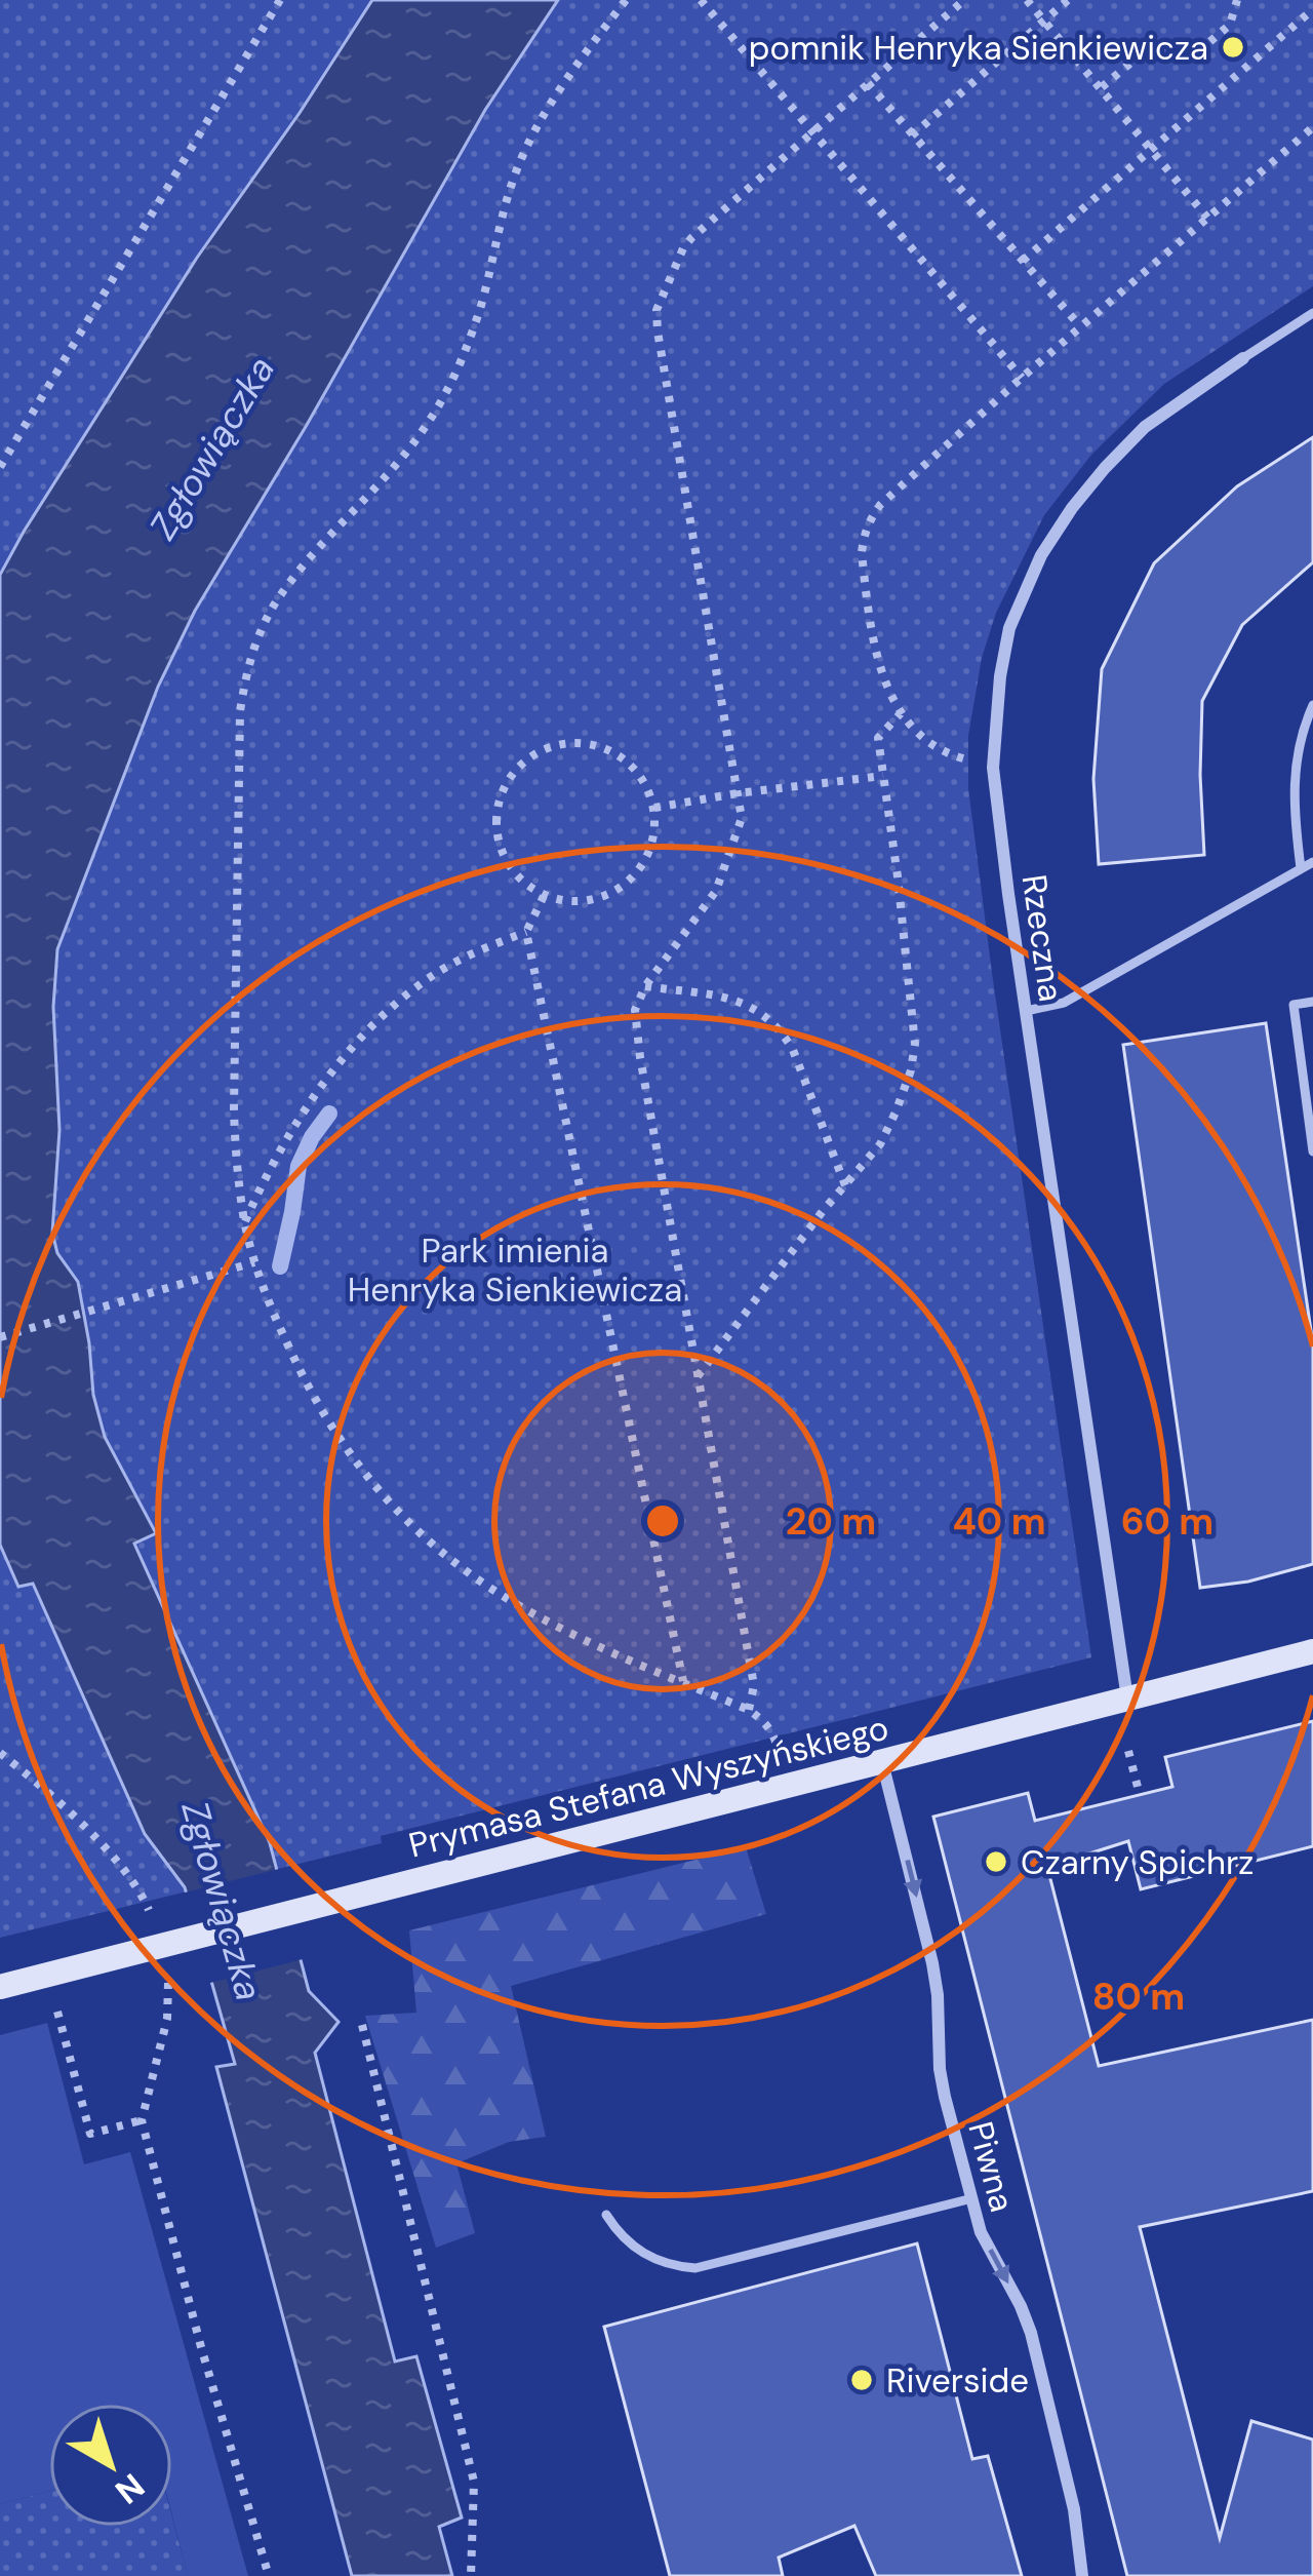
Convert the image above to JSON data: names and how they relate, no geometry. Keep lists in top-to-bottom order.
{
  "streets": {
    "main road": ["Prymasa Stefana Wyszyńskiego"],
    "street": ["Rzeczna", "Piwna"]
  },
  "crossings": [
    ["Rzeczna", "Prymasa Stefana Wyszyńskiego"],
    ["Prymasa Stefana Wyszyńskiego", "Piwna"]
  ],
  "one_way": ["Piwna"],
  "water": ["Zgłowiączka"],
  "parks": ["Park imienia Henryka Sienkiewicza"],
  "places": ["pomnik Henryka Sienkiewicza", "Czarny Spichrz", "Riverside"],
  "north": "bottom right",
  "rings": [
    "20 m",
    "40 m",
    "60 m",
    "80 m"
  ]
}
